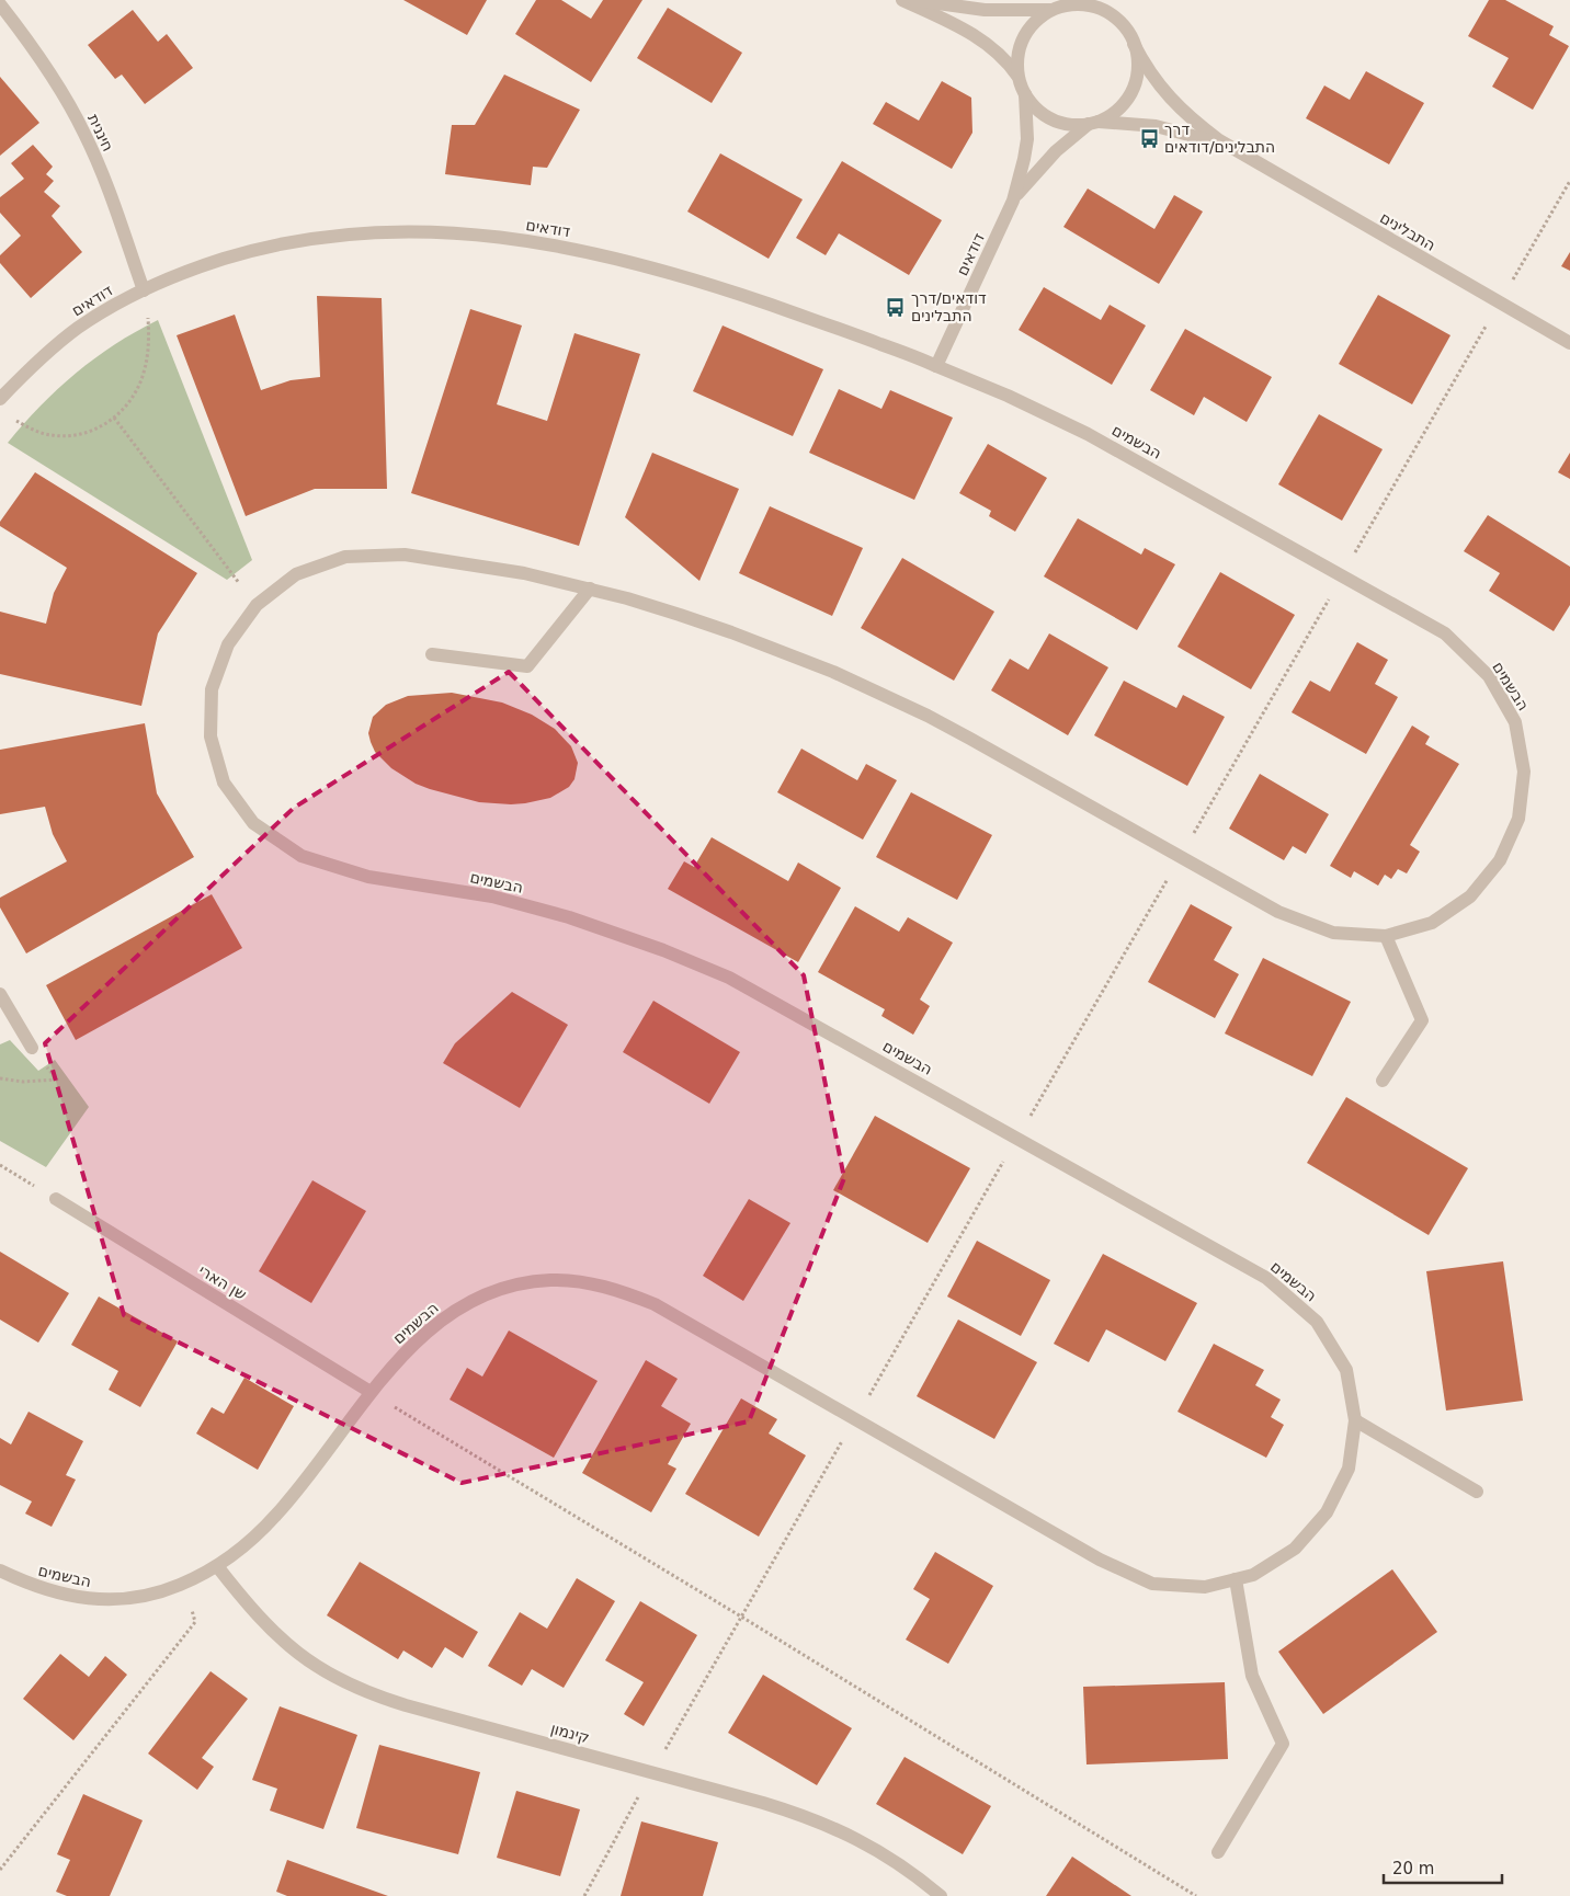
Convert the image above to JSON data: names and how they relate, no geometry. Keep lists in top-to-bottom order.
{
  "streets": {
    "street": [
      "חיננית",
      "דודאים",
      "התבלינים",
      "הבשמים",
      "שן הארי",
      "קינמון"
    ]
  },
  "crossings": [
    ["חיננית", "דודאים"],
    ["דודאים", "התבלינים"],
    ["דודאים", "הבשמים"],
    ["הבשמים", "שן הארי"],
    ["הבשמים", "קינמון"]
  ],
  "places": {
    "bus stop": ["דרך התבלינים/דודאים", "דודאים/דרך התבלינים"]
  },
  "scale_bar": "20 m"
}
